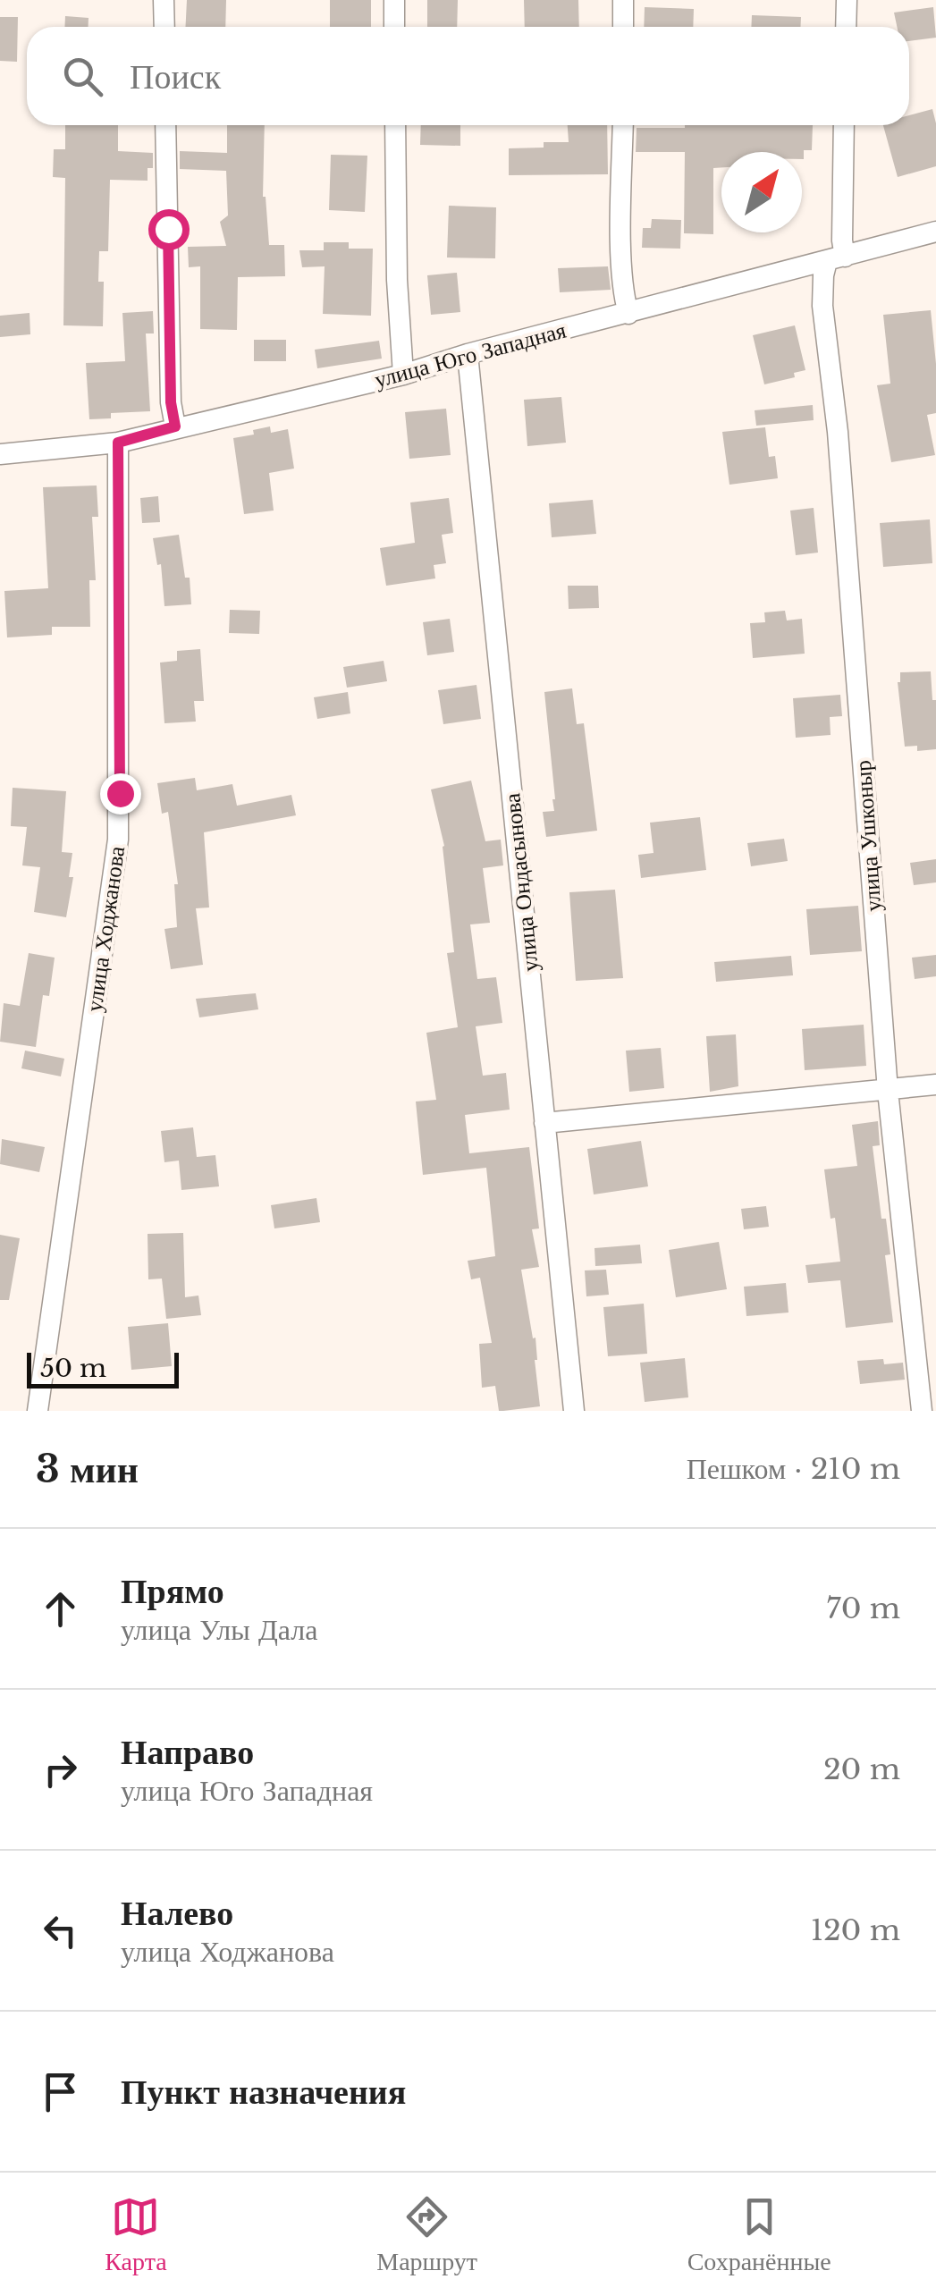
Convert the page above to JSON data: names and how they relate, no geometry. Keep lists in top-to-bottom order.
{
  "streets": {
    "street": [
      "улица Юго Западная",
      "улица Ушконыр",
      "улица Ондасынова",
      "улица Ходжанова"
    ]
  },
  "crossings": [
    ["улица Юго Западная", "улица Ушконыр"],
    ["улица Юго Западная", "улица Ондасынова"],
    ["улица Юго Западная", "улица Ходжанова"]
  ],
  "scale_bar": "50 m",
  "north": "top right",
  "page": {
    "search": "Поиск",
    "scale": "50 m",
    "heading": ["3 мин", "Пешком · 210 m"],
    "list": [
      ["Прямо", "улица Улы Дала", "70 m"],
      ["Направо", "улица Юго Западная", "20 m"],
      ["Налево", "улица Ходжанова", "120 m"],
      "Пункт назначения"
    ],
    "nav": ["Карта", "Маршрут", "Сохранённые"]
  }
}
